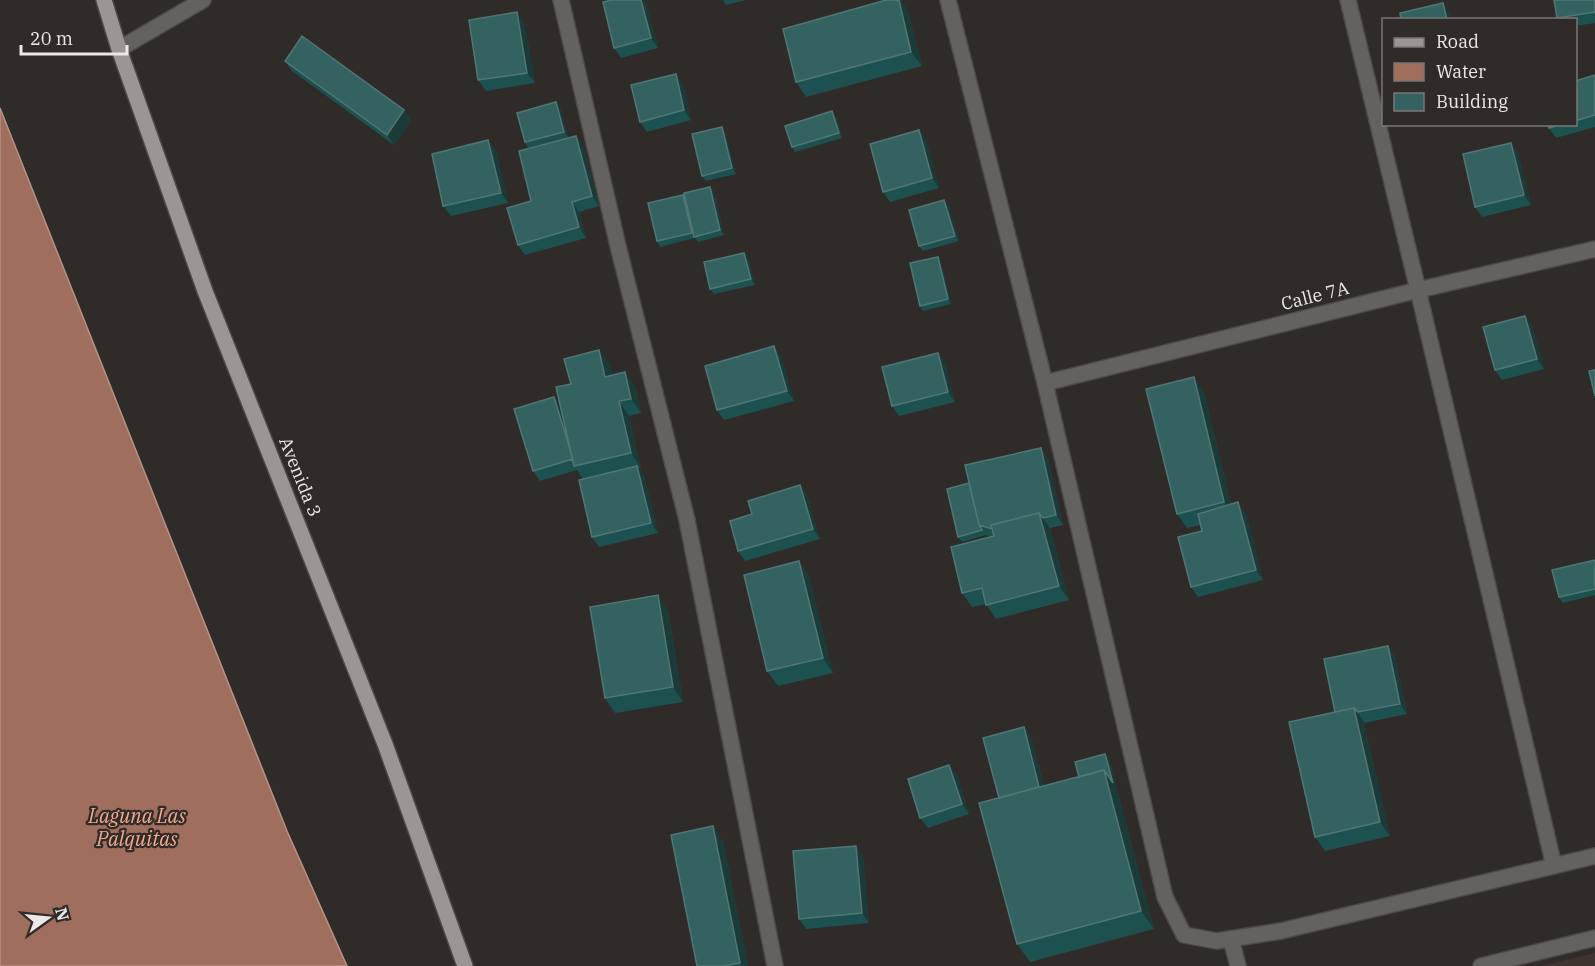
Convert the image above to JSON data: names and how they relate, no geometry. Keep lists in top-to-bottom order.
{
  "streets": {
    "main road": ["Avenida 3"],
    "street": ["Calle 7A"]
  },
  "water": ["Laguna Las Palquitas"],
  "legend": ["Road", "Water", "Building"],
  "scale_bar": "20 m",
  "north": "right"
}
